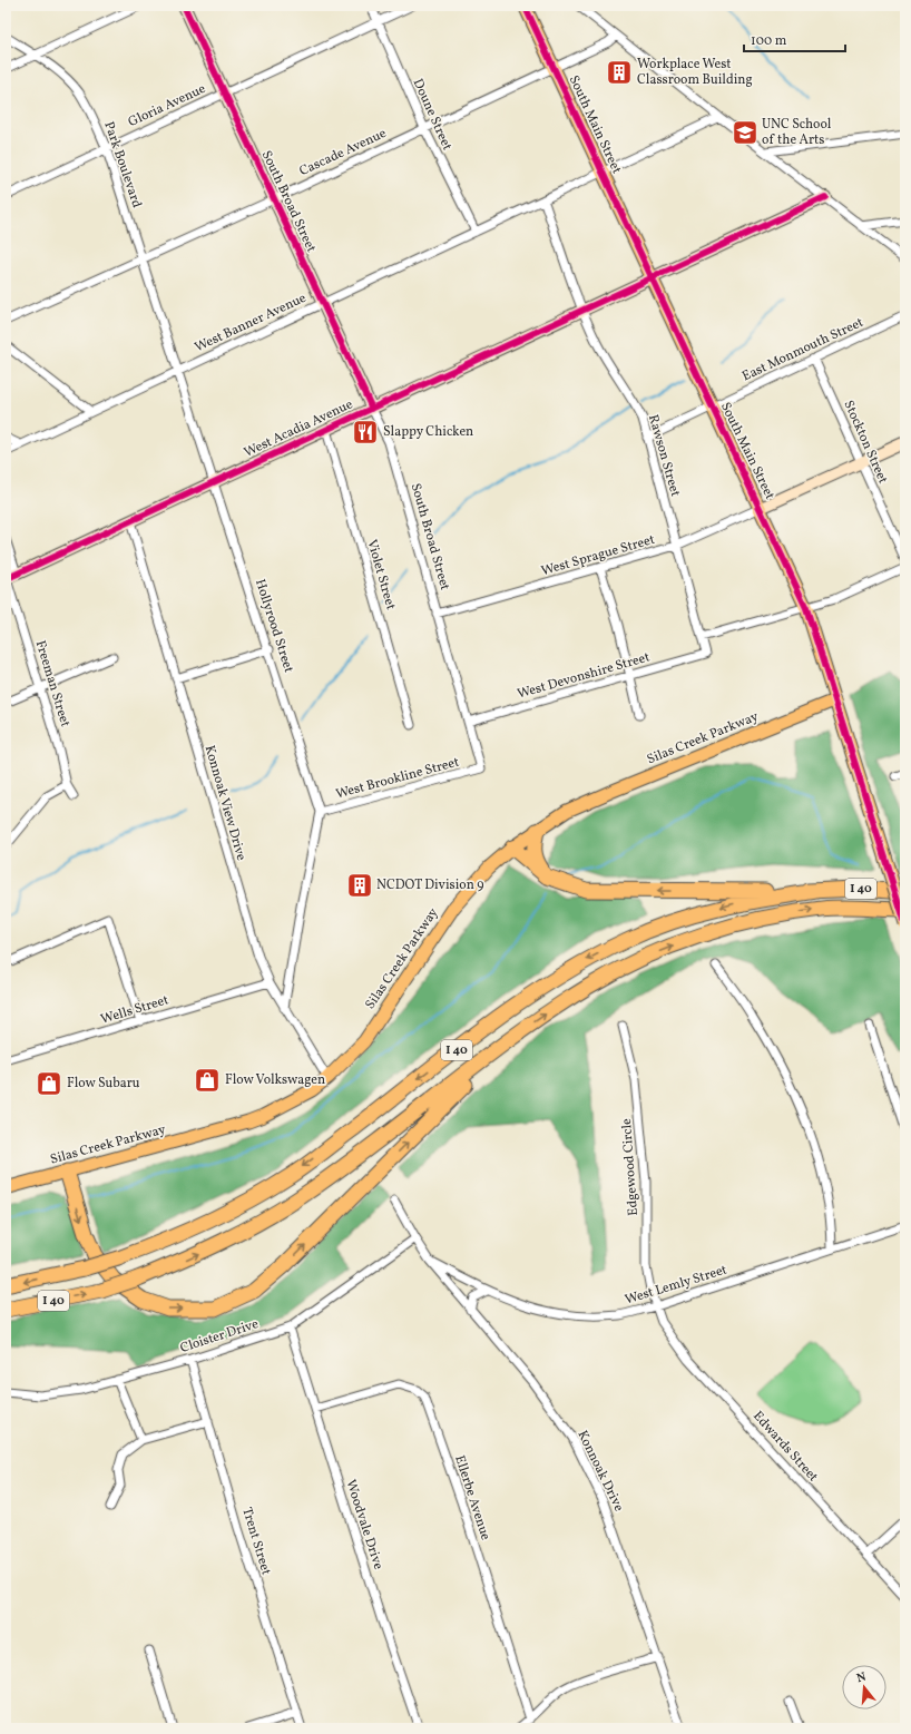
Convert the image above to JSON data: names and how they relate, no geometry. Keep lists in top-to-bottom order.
{
  "streets": {
    "highway": ["I 40"],
    "main road": ["South Main Street", "Silas Creek Parkway"],
    "street": [
      "Gloria Avenue",
      "Doune Street",
      "Cascade Avenue",
      "Park Boulevard",
      "South Broad Street",
      "West Banner Avenue",
      "East Monmouth Street",
      "West Acadia Avenue",
      "Stockton Street",
      "Rawson Street",
      "West Sprague Street",
      "Violet Street",
      "Hollyrood Street",
      "West Devonshire Street",
      "Freeman Street",
      "West Brookline Street",
      "Konnoak View Drive",
      "Wells Street",
      "Edgewood Circle",
      "West Lemly Street",
      "Cloister Drive",
      "Edwards Street",
      "Konnoak Drive",
      "Ellerbe Avenue",
      "Woodvale Drive",
      "Trent Street"
    ]
  },
  "crossings": [
    ["Gloria Avenue", "Doune Street"],
    ["Gloria Avenue", "Park Boulevard"],
    ["Gloria Avenue", "South Broad Street"],
    ["Doune Street", "Cascade Avenue"],
    ["Doune Street", "West Banner Avenue"],
    ["South Main Street", "Cascade Avenue"],
    ["South Main Street", "West Banner Avenue"],
    ["South Main Street", "East Monmouth Street"],
    ["South Main Street", "West Acadia Avenue"],
    ["South Main Street", "West Sprague Street"],
    ["South Main Street", "Silas Creek Parkway"],
    ["Cascade Avenue", "Park Boulevard"],
    ["Cascade Avenue", "South Broad Street"],
    ["Cascade Avenue", "Hollyrood Street"],
    ["Park Boulevard", "Hollyrood Street"],
    ["South Broad Street", "West Banner Avenue"],
    ["South Broad Street", "West Acadia Avenue"],
    ["South Broad Street", "West Sprague Street"],
    ["South Broad Street", "West Devonshire Street"],
    ["South Broad Street", "West Brookline Street"],
    ["West Banner Avenue", "Rawson Street"],
    ["West Banner Avenue", "Hollyrood Street"],
    ["East Monmouth Street", "Stockton Street"],
    ["East Monmouth Street", "Rawson Street"],
    ["West Acadia Avenue", "Rawson Street"],
    ["West Acadia Avenue", "Violet Street"],
    ["West Acadia Avenue", "Hollyrood Street"],
    ["West Acadia Avenue", "Freeman Street"],
    ["West Acadia Avenue", "Konnoak View Drive"],
    ["Rawson Street", "West Sprague Street"],
    ["Rawson Street", "West Devonshire Street"],
    ["Hollyrood Street", "West Brookline Street"],
    ["Hollyrood Street", "Konnoak View Drive"],
    ["Silas Creek Parkway", "Konnoak View Drive"],
    ["Konnoak View Drive", "Wells Street"],
    ["Edgewood Circle", "West Lemly Street"],
    ["Edgewood Circle", "Edwards Street"],
    ["West Lemly Street", "Edwards Street"],
    ["West Lemly Street", "Konnoak Drive"],
    ["Cloister Drive", "Konnoak Drive"],
    ["Cloister Drive", "Woodvale Drive"],
    ["Cloister Drive", "Trent Street"],
    ["Ellerbe Avenue", "Woodvale Drive"]
  ],
  "places": {
    "building": ["Workplace West Classroom Building", "NCDOT Division 9"],
    "school or university": ["UNC School of the Arts"],
    "restaurant": ["Slappy Chicken"],
    "shop": ["Flow Volkswagen", "Flow Subaru"]
  },
  "scale_bar": "100 m",
  "north": "top"
}
